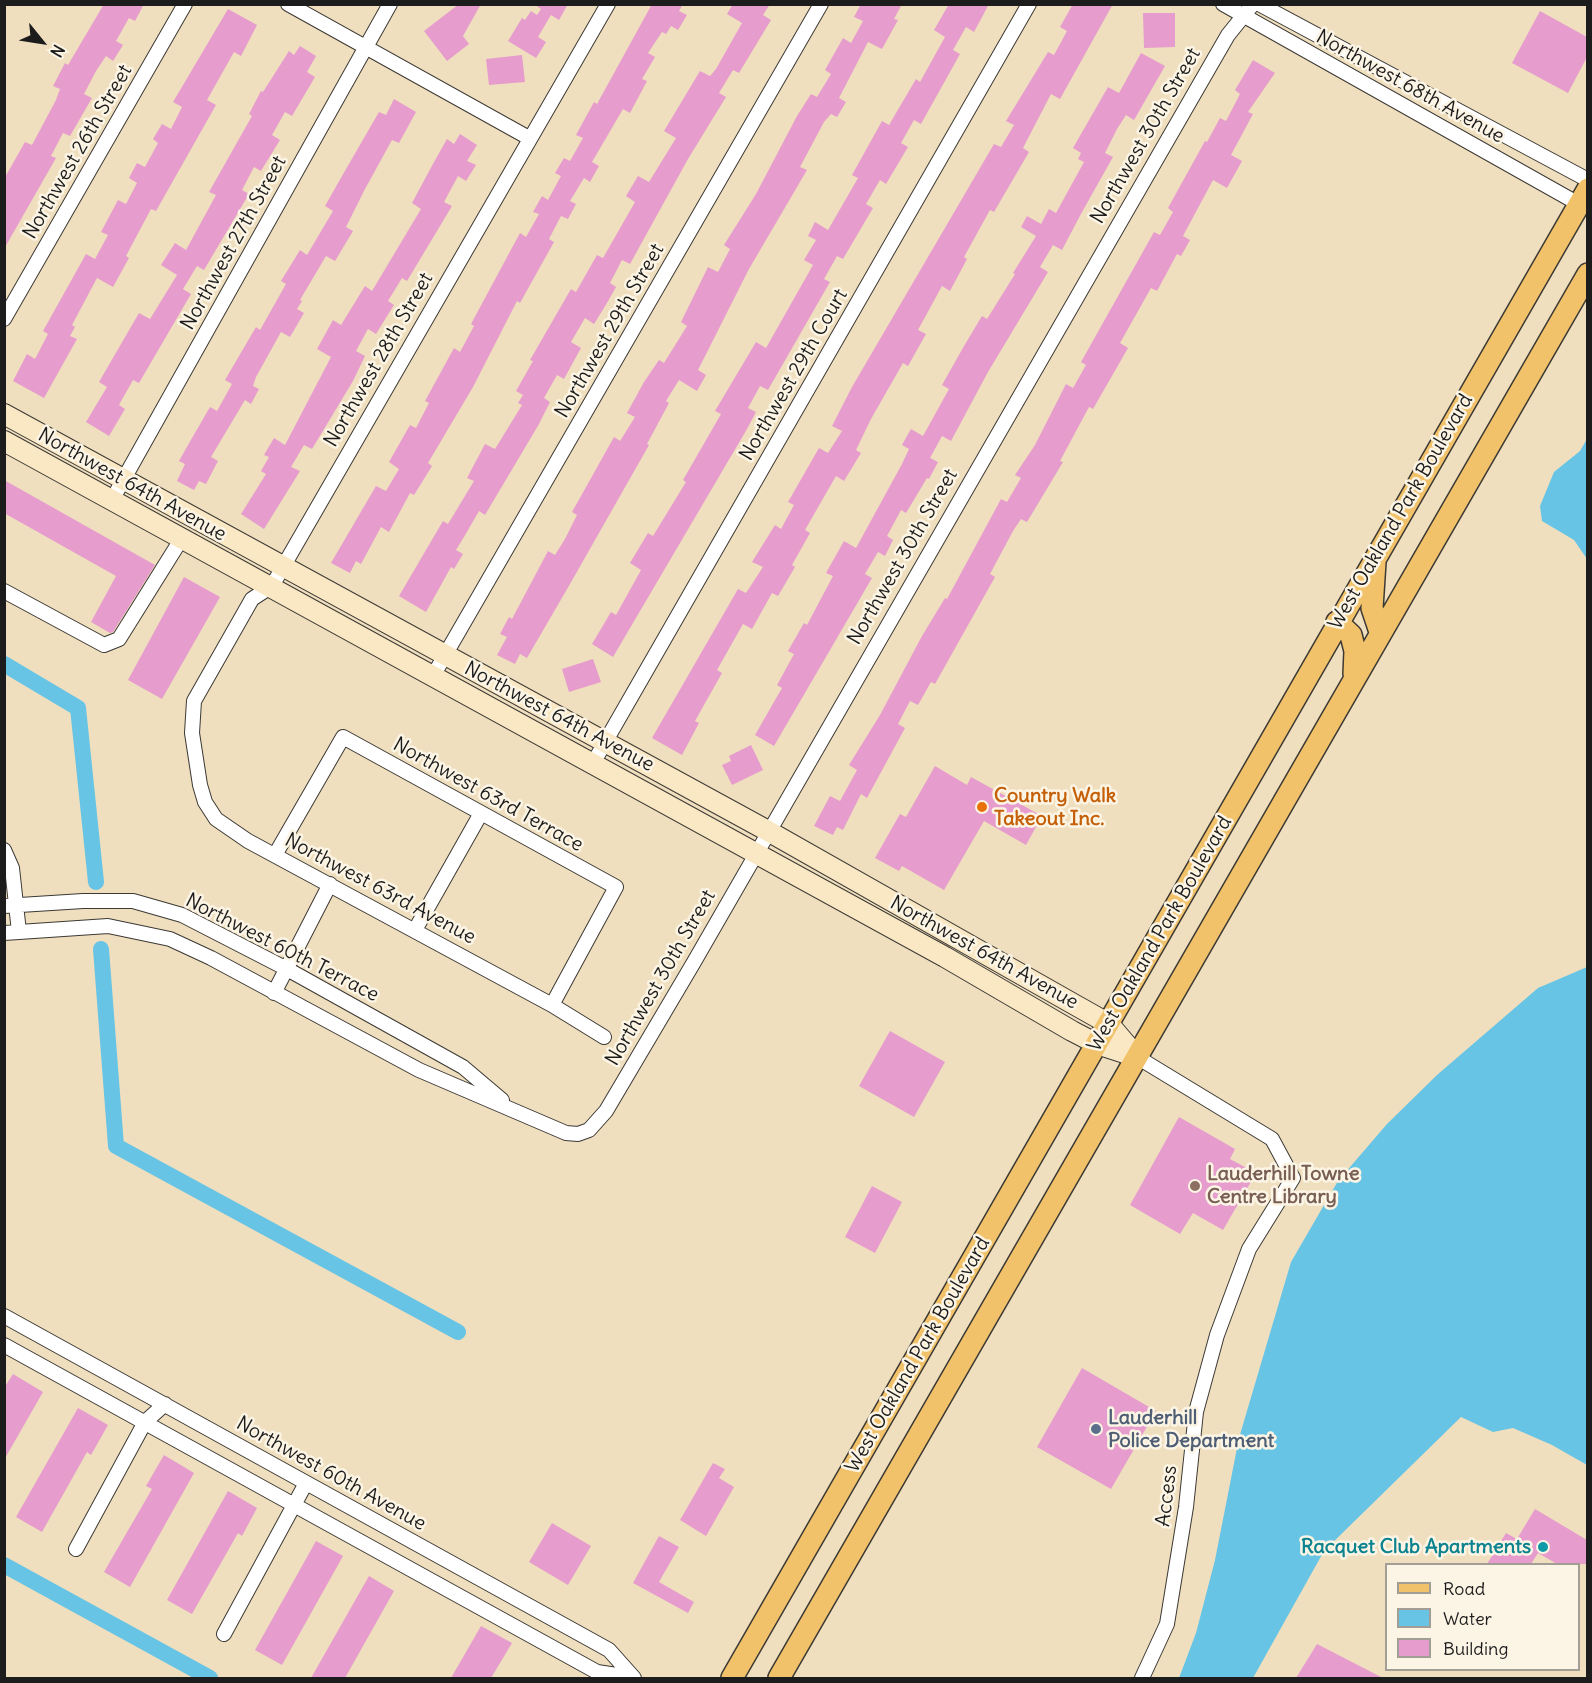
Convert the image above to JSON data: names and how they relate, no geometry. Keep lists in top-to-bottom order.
{
  "streets": {
    "main road": ["West Oakland Park Boulevard"],
    "street": [
      "Northwest 68th Avenue",
      "Northwest 30th Street",
      "Northwest 26th Street",
      "Northwest 27th Street",
      "Northwest 29th Street",
      "Northwest 28th Street",
      "Northwest 29th Court",
      "Northwest 64th Avenue",
      "Northwest 63rd Terrace",
      "Northwest 63rd Avenue",
      "Northwest 60th Terrace",
      "Northwest 60th Avenue",
      "Access"
    ]
  },
  "crossings": [
    ["Northwest 68th Avenue", "Northwest 30th Street"],
    ["Northwest 68th Avenue", "West Oakland Park Boulevard"],
    ["Northwest 30th Street", "Northwest 64th Avenue"],
    ["Northwest 30th Street", "Northwest 60th Terrace"],
    ["Northwest 27th Street", "Northwest 64th Avenue"],
    ["Northwest 29th Street", "Northwest 64th Avenue"],
    ["Northwest 28th Street", "Northwest 64th Avenue"],
    ["Northwest 28th Street", "Northwest 63rd Avenue"],
    ["Northwest 29th Court", "Northwest 64th Avenue"],
    ["Northwest 64th Avenue", "West Oakland Park Boulevard"],
    ["Northwest 64th Avenue", "Access"],
    ["West Oakland Park Boulevard", "Access"],
    ["Northwest 63rd Terrace", "Northwest 63rd Avenue"]
  ],
  "places": [
    "Country Walk Takeout Inc.",
    "Lauderhill Towne Centre Library",
    "Lauderhill Police Department",
    "Racquet Club Apartments"
  ],
  "legend": ["Road", "Water", "Building"],
  "north": "bottom right"
}
